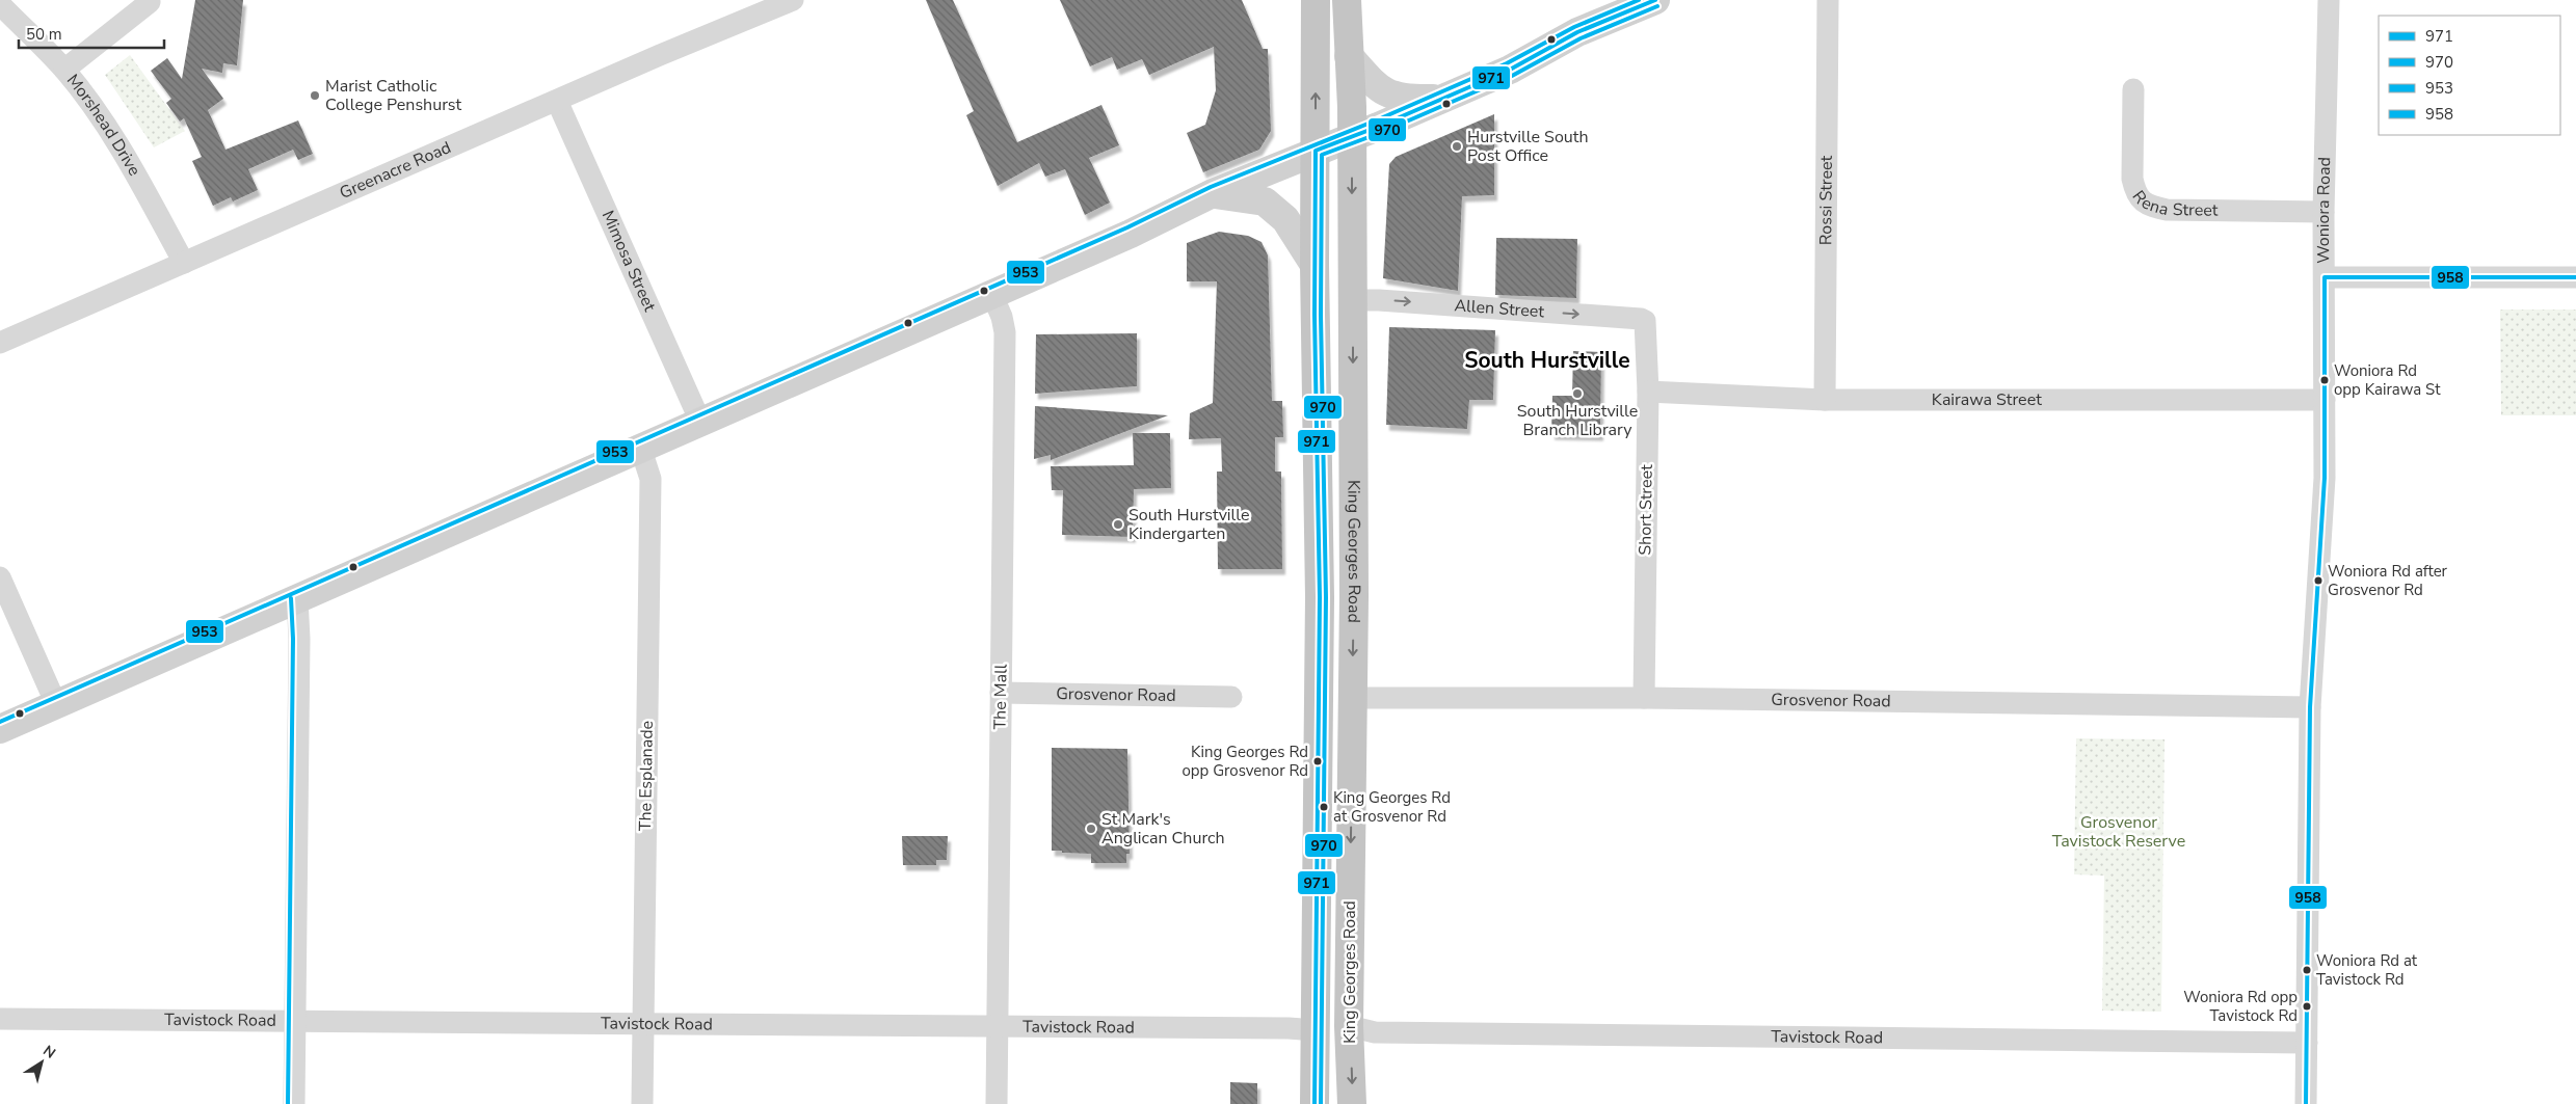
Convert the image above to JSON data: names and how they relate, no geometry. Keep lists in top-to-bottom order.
{
  "streets": {
    "highway": ["King Georges Road"],
    "street": [
      "Morshead Drive",
      "Greenacre Road",
      "Rena Street",
      "Rossi Street",
      "Woniora Road",
      "Mimosa Street",
      "Allen Street",
      "Kairawa Street",
      "Short Street",
      "Grosvenor Road",
      "The Mall",
      "The Esplanade",
      "Tavistock Road"
    ]
  },
  "crossings": [
    ["Morshead Drive", "Greenacre Road"],
    ["Greenacre Road", "Mimosa Street"],
    ["Rena Street", "Woniora Road"],
    ["Rossi Street", "Kairawa Street"],
    ["Woniora Road", "Kairawa Street"],
    ["Woniora Road", "Grosvenor Road"],
    ["Woniora Road", "Tavistock Road"],
    ["Allen Street", "Short Street"],
    ["Allen Street", "King Georges Road"],
    ["Kairawa Street", "Short Street"],
    ["Short Street", "Grosvenor Road"],
    ["King Georges Road", "Grosvenor Road"],
    ["King Georges Road", "Tavistock Road"],
    ["Grosvenor Road", "The Mall"],
    ["The Mall", "Tavistock Road"],
    ["The Esplanade", "Tavistock Road"]
  ],
  "one_way": ["Allen Street"],
  "districts": ["South Hurstville"],
  "parks": ["Grosvenor Tavistock Reserve"],
  "places": [
    "Marist Catholic College Penshurst",
    "Hurstville South Post Office",
    "Woniora Rd opp Kairawa St",
    "South Hurstville Branch Library",
    "South Hurstville Kindergarten",
    "Woniora Rd after Grosvenor Rd",
    "King Georges Rd opp Grosvenor Rd",
    "King Georges Rd at Grosvenor Rd",
    "St Mark's Anglican Church",
    "Woniora Rd at Tavistock Rd",
    "Woniora Rd opp Tavistock Rd"
  ],
  "lines": [
    "transit line 971",
    "transit line 953",
    "transit line 970",
    "transit line 958"
  ],
  "legend": [
    "971",
    "970",
    "953",
    "958"
  ],
  "scale_bar": "50 m",
  "north": "top right"
}
